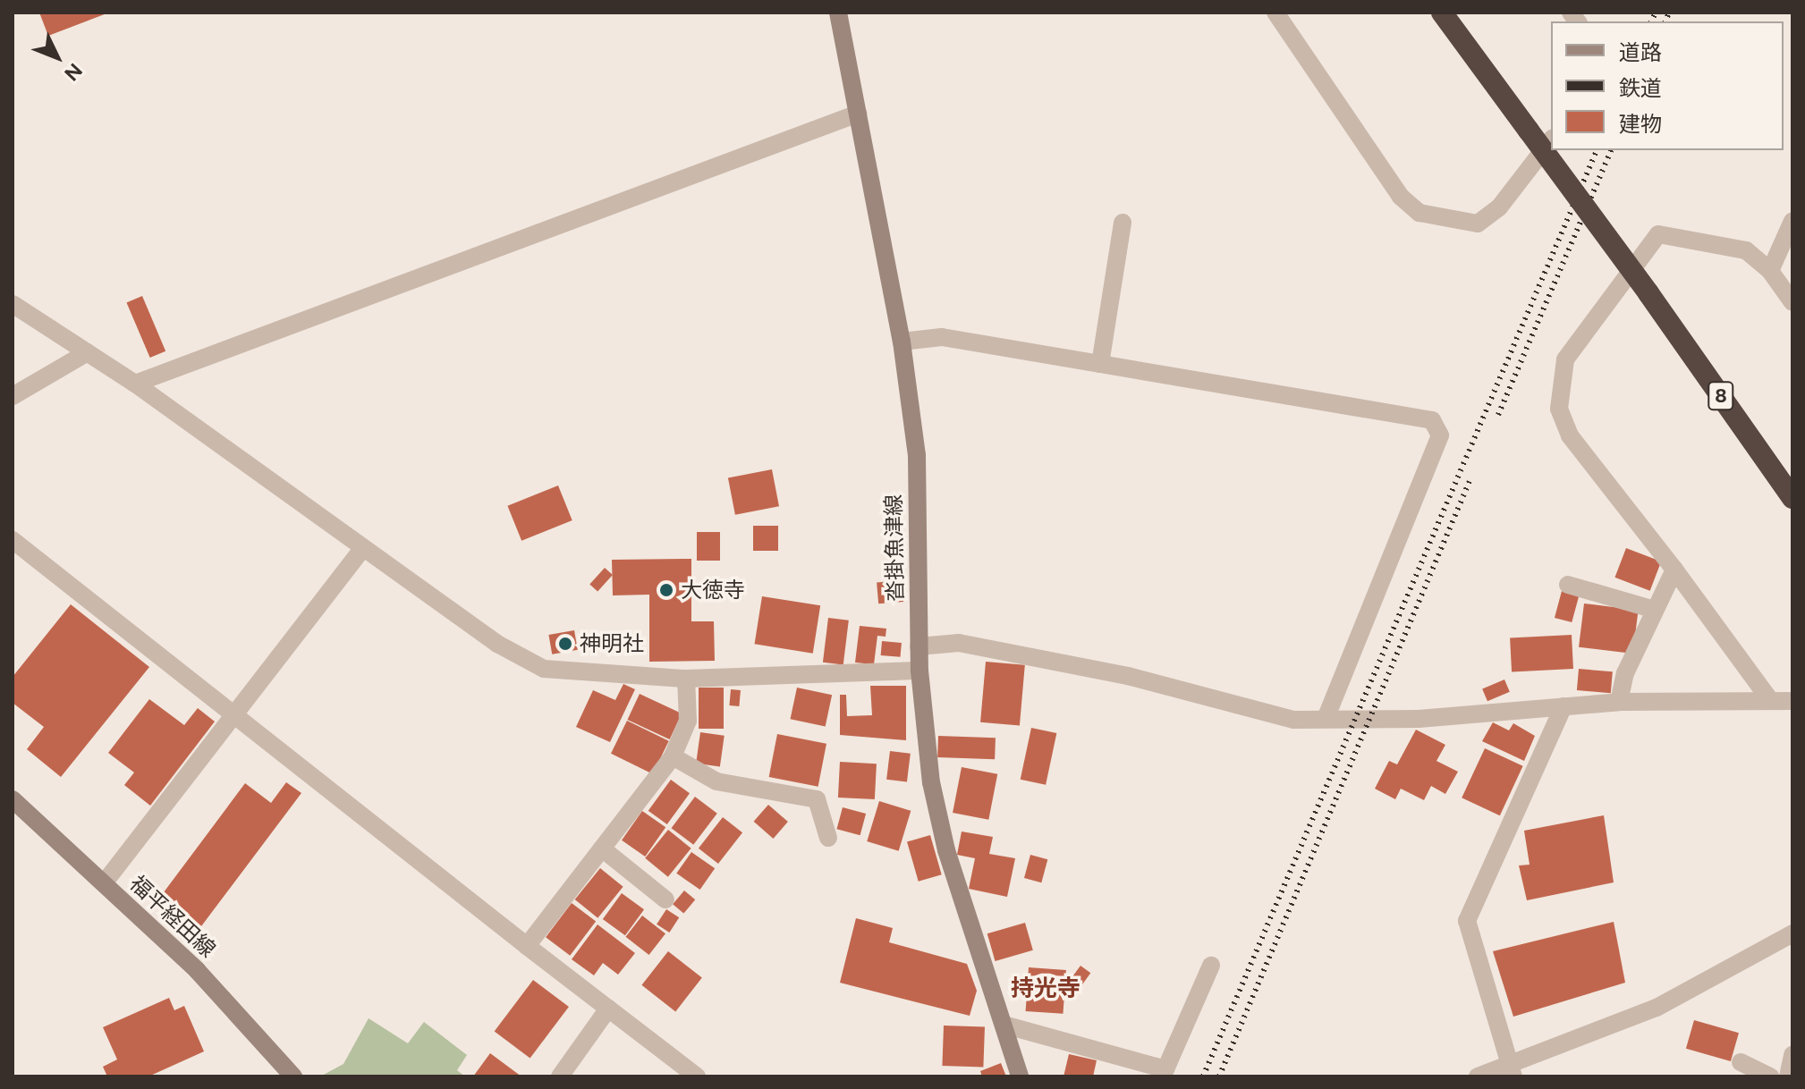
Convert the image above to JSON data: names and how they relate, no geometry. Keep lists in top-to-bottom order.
{
  "streets": {
    "highway": ["8"],
    "main road": ["沓掛魚津線", "福平経田線"]
  },
  "districts": ["持光寺"],
  "places": ["大徳寺", "神明社"],
  "legend": ["道路", "鉄道", "建物"],
  "north": "bottom right"
}
